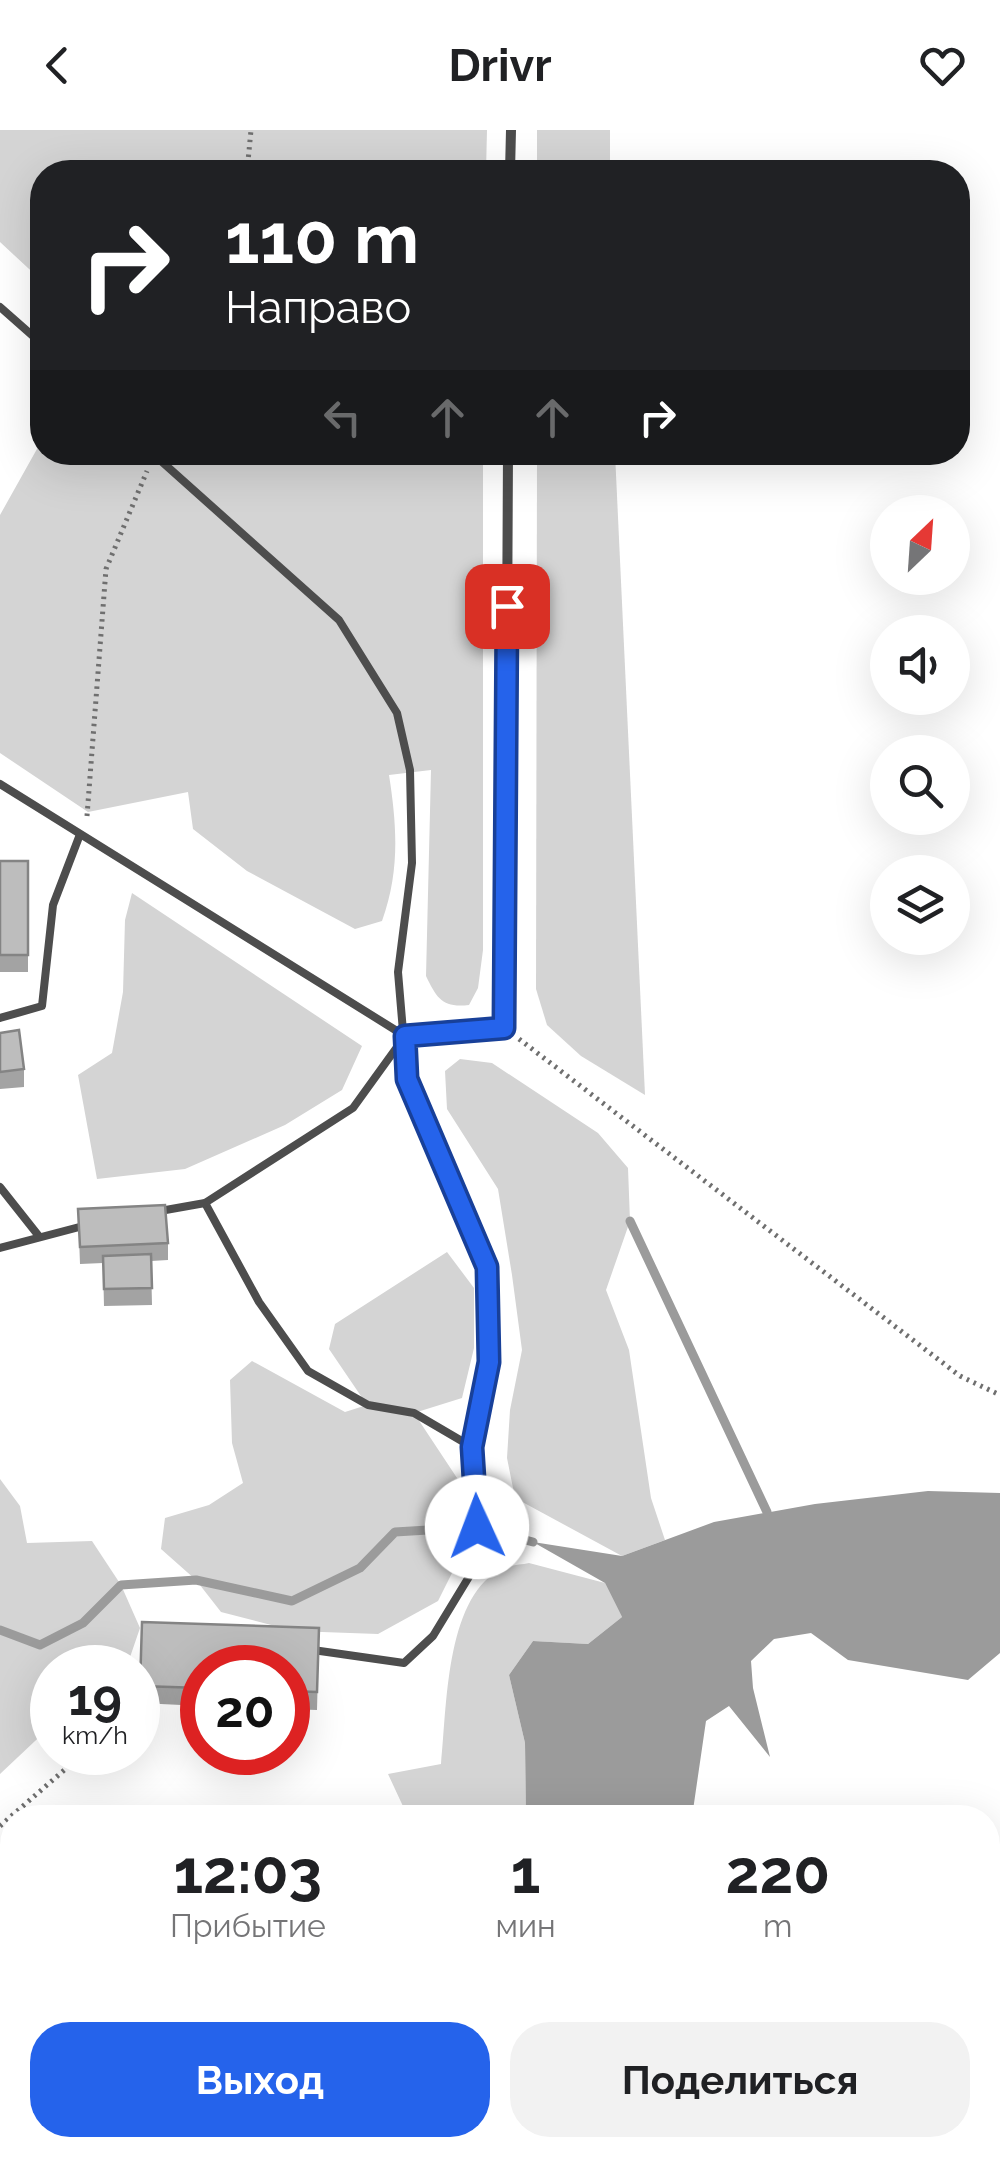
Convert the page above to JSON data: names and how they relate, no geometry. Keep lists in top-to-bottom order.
{
  "north": "top right",
  "page": {
    "header": "Drivr",
    "turn": ["110 m", "Направо"],
    "speed": "19 km/h",
    "limit": "20",
    "eta": [
      "12:03",
      "Прибытие",
      "1",
      "мин",
      "220",
      "m"
    ],
    "buttons": ["Выход", "Поделиться"]
  }
}
